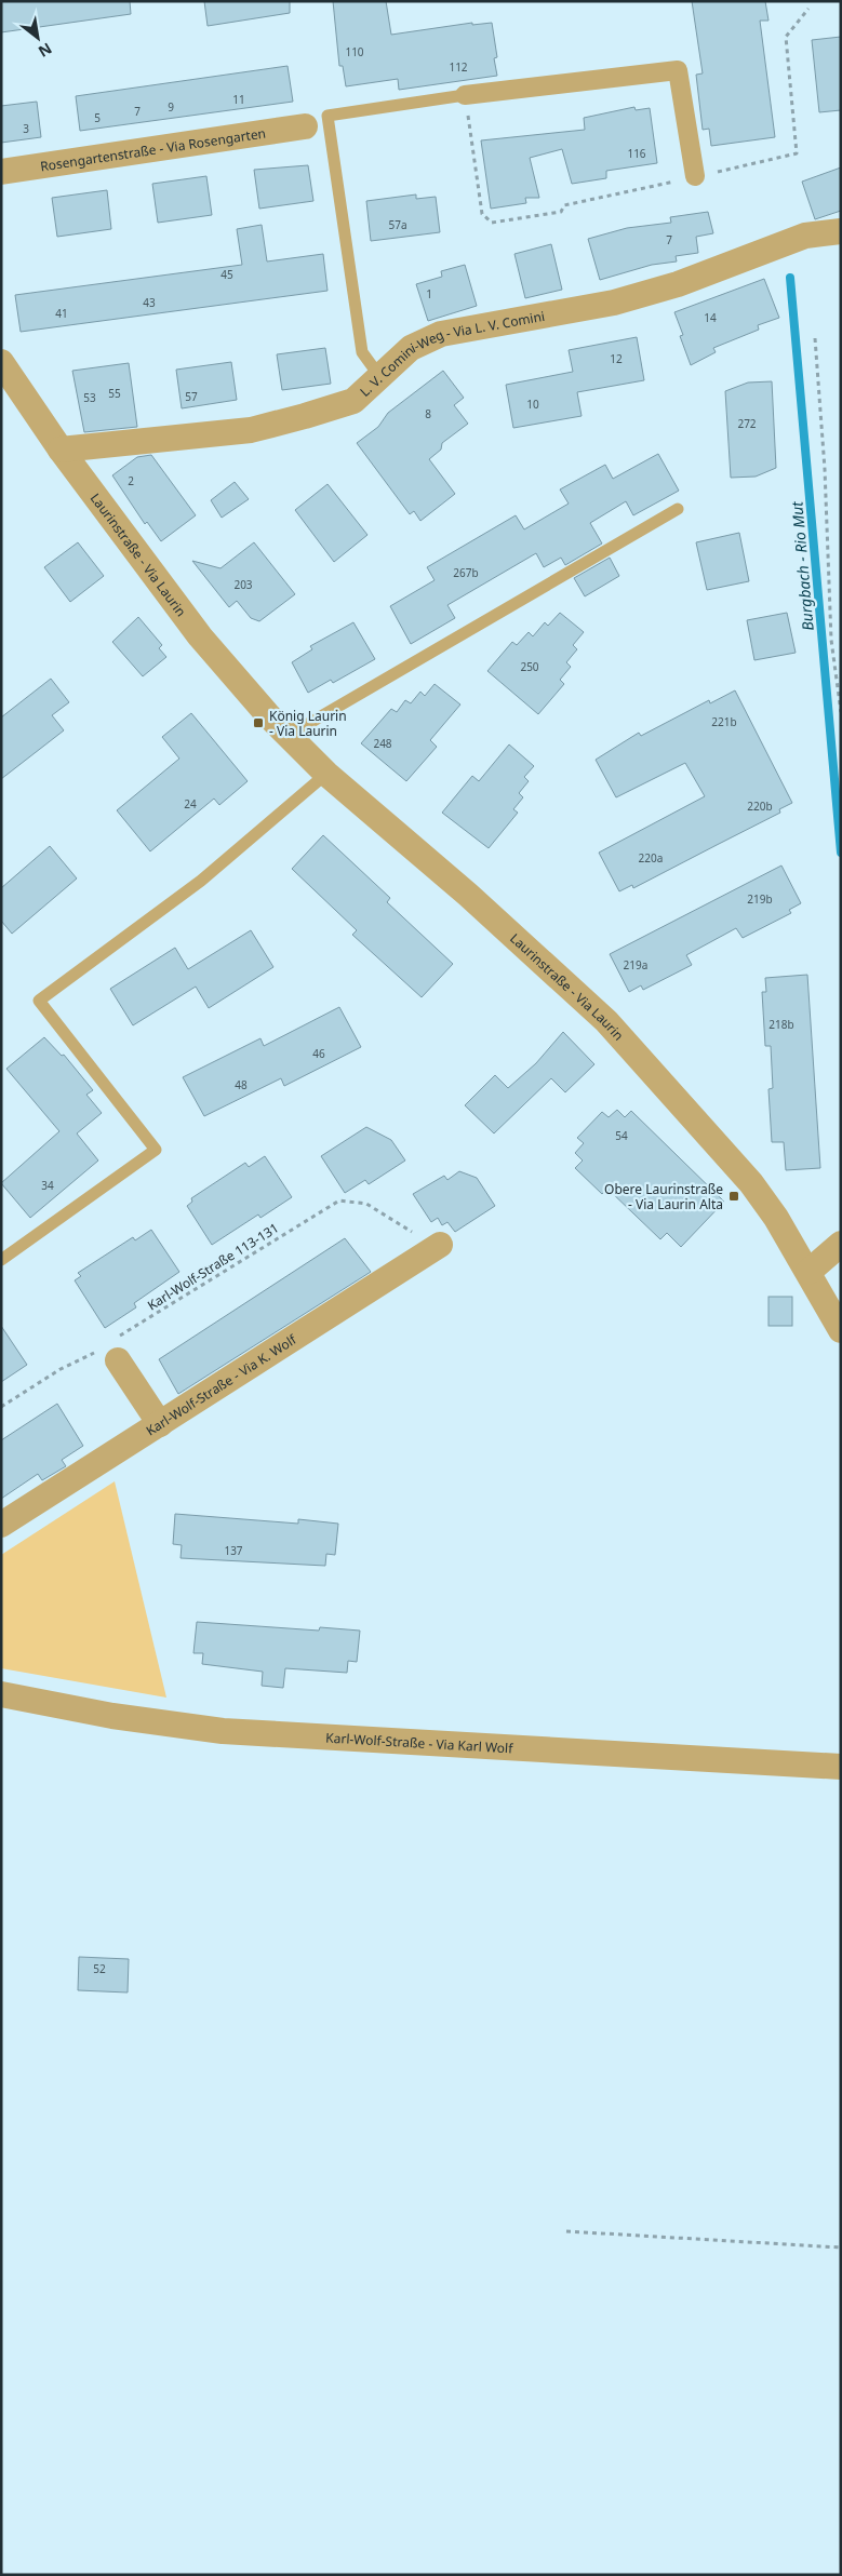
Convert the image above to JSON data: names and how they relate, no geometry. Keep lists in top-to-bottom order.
{
  "streets": {
    "street": [
      "Rosengartenstraße - Via Rosengarten",
      "L. V. Comini-Weg - Via L. V. Comini",
      "Laurinstraße - Via Laurin",
      "Karl-Wolf-Straße - Via K. Wolf",
      "Karl-Wolf-Straße - Via Karl Wolf"
    ],
    "path": ["Karl-Wolf-Straße 113-131"]
  },
  "crossings": [
    ["L. V. Comini-Weg - Via L. V. Comini", "Laurinstraße - Via Laurin"],
    ["Karl-Wolf-Straße 113-131", "Karl-Wolf-Straße - Via K. Wolf"]
  ],
  "water": ["Burgbach - Rio Mut"],
  "places": {
    "transit": ["König Laurin - Via Laurin", "Obere Laurinstraße - Via Laurin Alta"]
  },
  "house_numbers": [
    "110",
    "112",
    "11",
    "9",
    "7",
    "5",
    "3",
    "116",
    "57a",
    "7",
    "45",
    "1",
    "43",
    "41",
    "14",
    "12",
    "55",
    "57",
    "53",
    "10",
    "8",
    "272",
    "2",
    "267b",
    "203",
    "250",
    "221b",
    "248",
    "24",
    "220b",
    "220a",
    "219b",
    "219a",
    "218b",
    "46",
    "48",
    "54",
    "34",
    "137",
    "52"
  ],
  "north": "bottom right"
}
